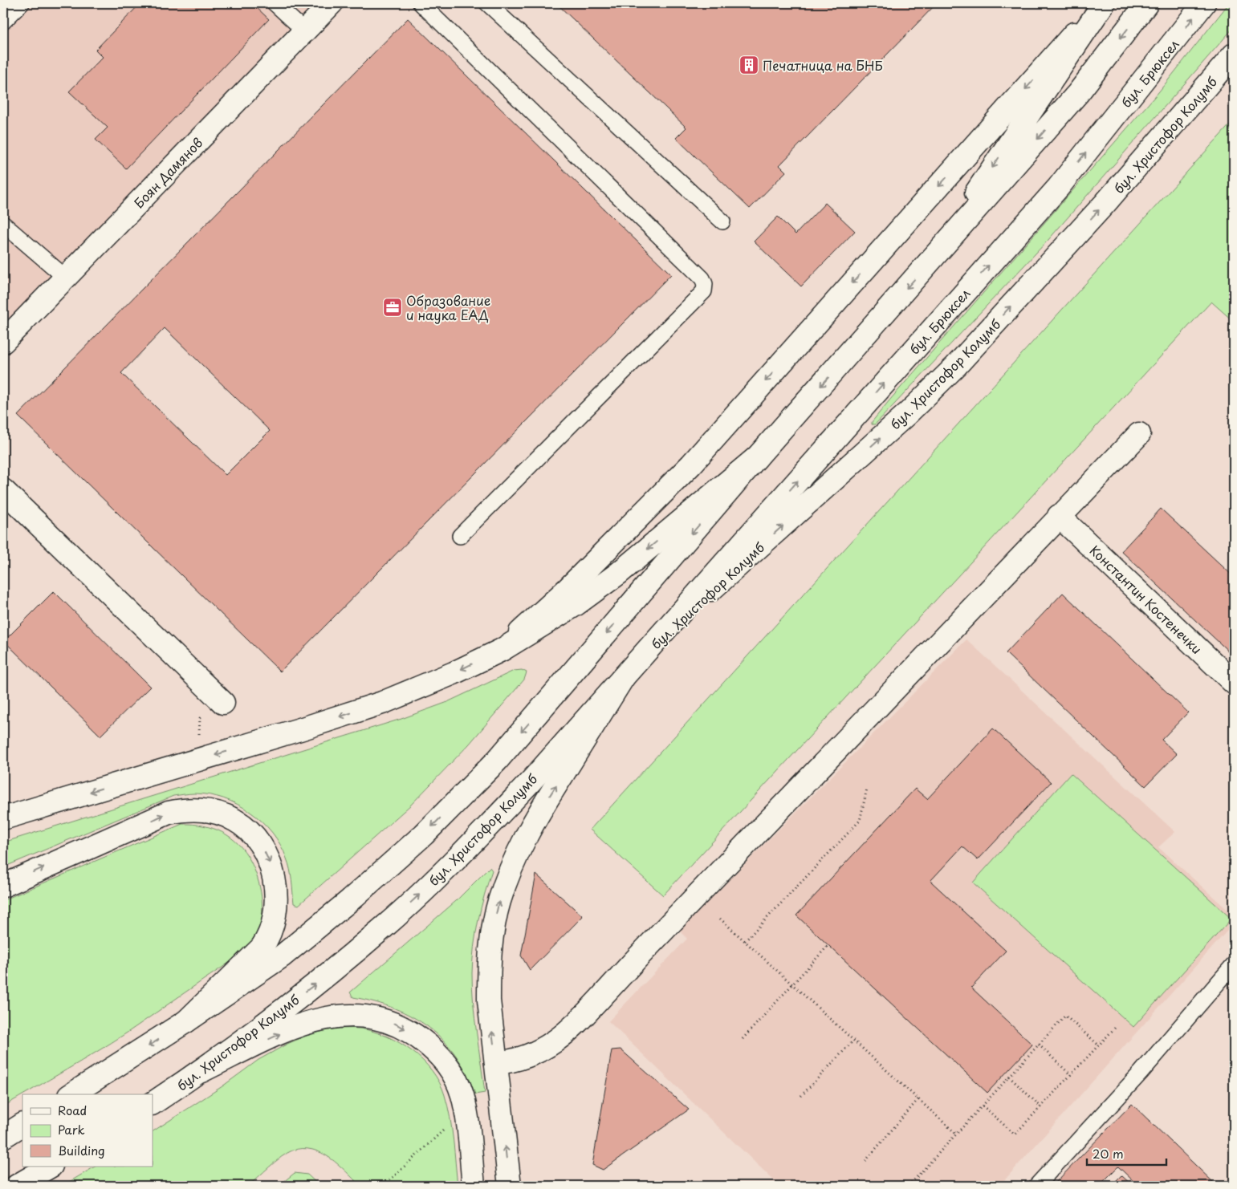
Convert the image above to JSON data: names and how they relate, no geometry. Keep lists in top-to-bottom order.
{
  "streets": {
    "main road": [
      "бул. Брюксел",
      "бул. Христофор Колумб",
      "Боян Дамянов",
      "Константин Костенечки"
    ]
  },
  "crossings": [
    ["бул. Брюксел", "бул. Христофор Колумб"]
  ],
  "places": {
    "building": ["Печатница на БНБ"],
    "office": ["Образование и наука ЕАД"]
  },
  "legend": ["Road", "Park", "Building"],
  "scale_bar": "20 m"
}
